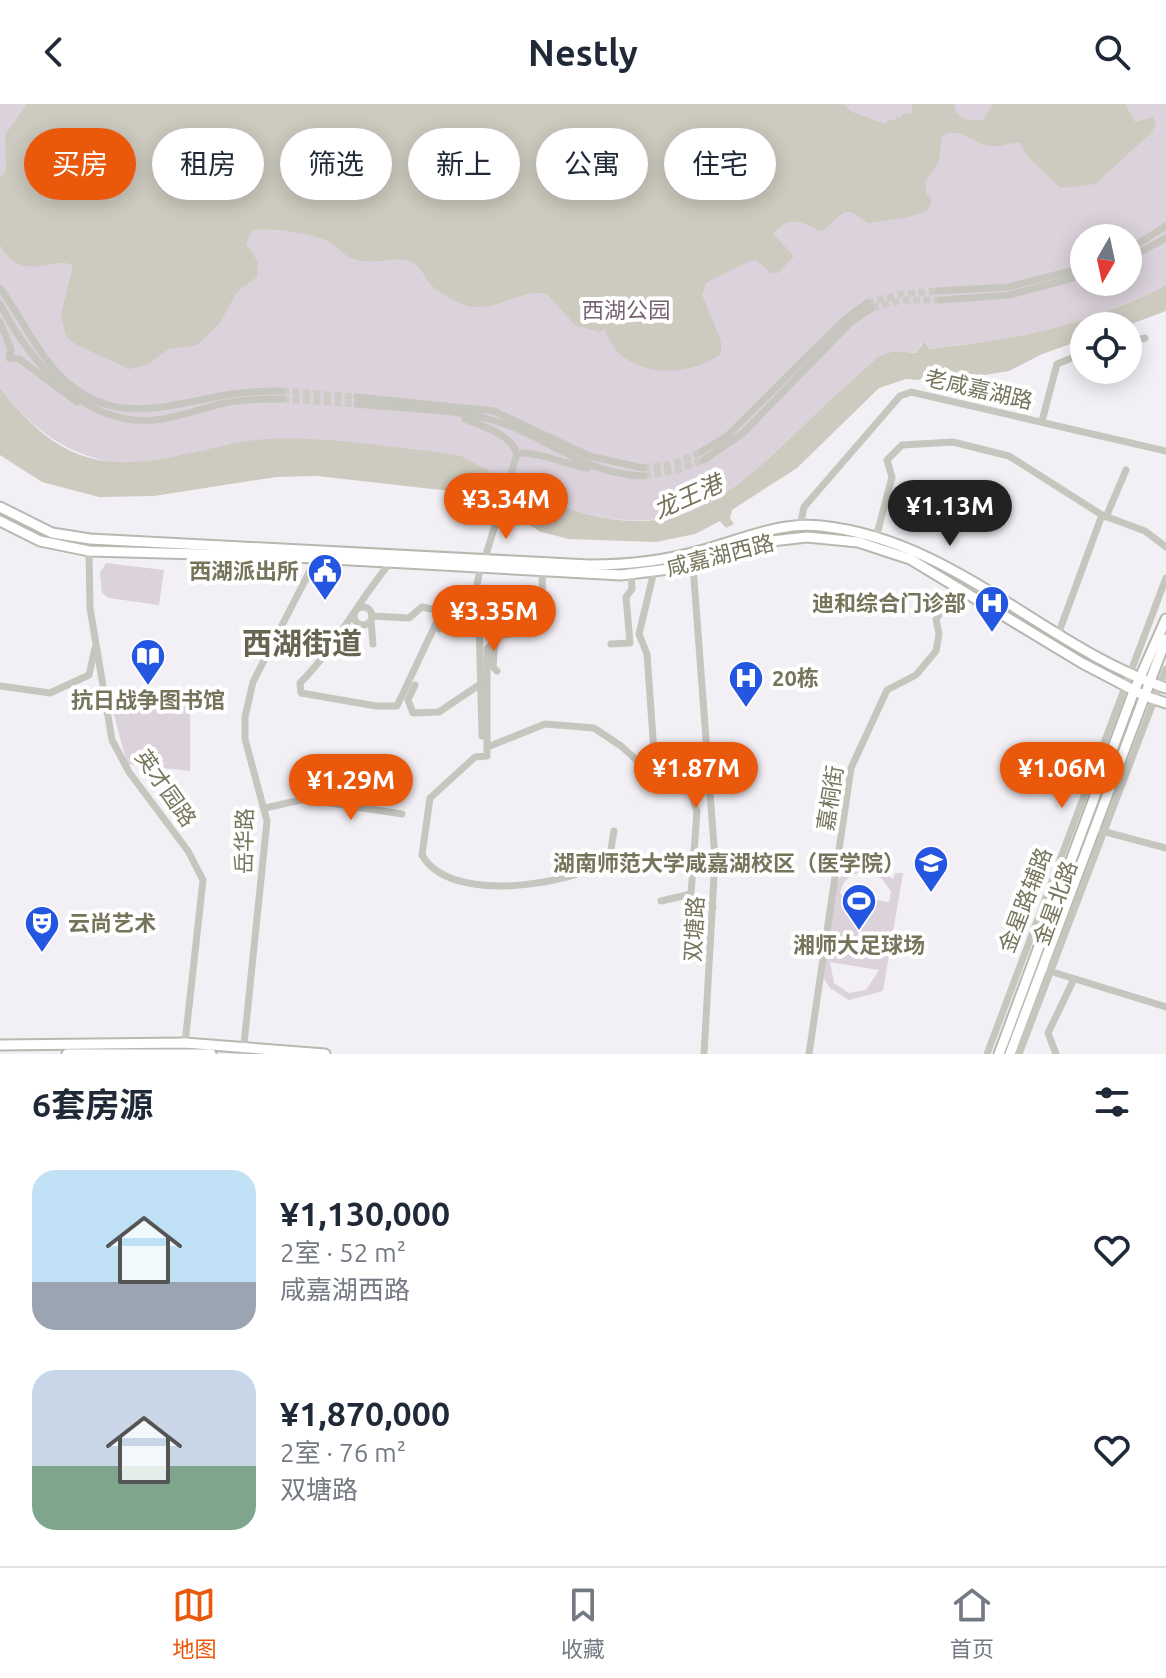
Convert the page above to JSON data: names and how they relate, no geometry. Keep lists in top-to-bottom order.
{
  "streets": {
    "main road": ["咸嘉湖西路", "金星北路"],
    "street": [
      "老咸嘉湖路",
      "英才园路",
      "嘉桐街",
      "岳华路",
      "金星路辅路",
      "双塘路"
    ]
  },
  "crossings": [
    ["老咸嘉湖路", "咸嘉湖西路"],
    ["咸嘉湖西路", "英才园路"],
    ["咸嘉湖西路", "嘉桐街"],
    ["咸嘉湖西路", "岳华路"],
    ["咸嘉湖西路", "金星路辅路"],
    ["咸嘉湖西路", "金星北路"],
    ["咸嘉湖西路", "双塘路"],
    ["金星路辅路", "金星北路"]
  ],
  "districts": ["西湖街道"],
  "water": ["龙王港"],
  "parks": ["西湖公园"],
  "places": {
    "public building": ["西湖派出所"],
    "hospital": ["迪和综合门诊部", "20栋"],
    "library": ["抗日战争图书馆"],
    "school or university": ["湖南师范大学咸嘉湖校区（医学院）"],
    "sports": ["湘师大足球场"],
    "theatre": ["云尚艺术"]
  },
  "north": "bottom",
  "page": {
    "header": "Nestly",
    "chip": [
      "买房",
      "租房",
      "筛选",
      "新上",
      "公寓",
      "住宅"
    ],
    "price": [
      "¥3.34M",
      "¥1.13M",
      "¥3.35M",
      "¥1.87M",
      "¥1.06M",
      "¥1.29M"
    ],
    "heading": "6套房源",
    "list": [
      {
        "name": "¥1,130,000",
        "note": "2室 · 52 m² · 咸嘉湖西路"
      },
      {
        "name": "¥1,870,000",
        "note": "2室 · 76 m² · 双塘路"
      }
    ],
    "tabs": ["地图", "收藏", "首页"]
  }
}
